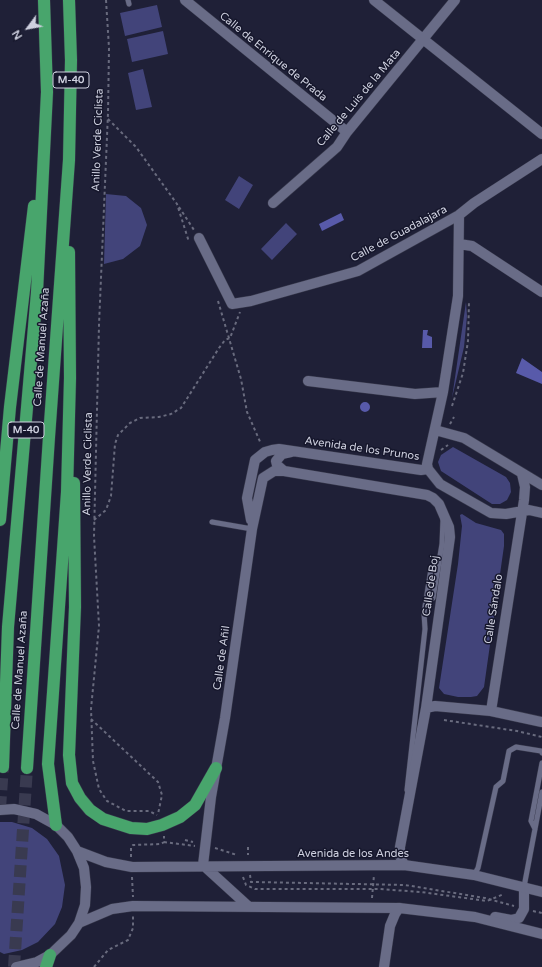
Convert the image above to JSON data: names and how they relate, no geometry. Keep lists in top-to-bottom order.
{
  "streets": {
    "highway": ["M-40", "Calle de Manuel Azaña"],
    "street": [
      "Calle de Enrique de Prada",
      "Calle de Luis de la Mata",
      "Calle de Guadalajara",
      "Avenida de los Prunos",
      "Calle de Boj",
      "Calle Sándalo",
      "Calle de Añil",
      "Avenida de los Andes"
    ],
    "path": ["Anillo Verde Ciclista"]
  },
  "crossings": [
    ["Calle de Enrique de Prada", "Calle de Luis de la Mata"],
    ["Avenida de los Prunos", "Calle Sándalo"],
    ["Calle de Boj", "Avenida de los Andes"],
    ["Calle de Añil", "Avenida de los Andes"]
  ],
  "north": "bottom left"
}
